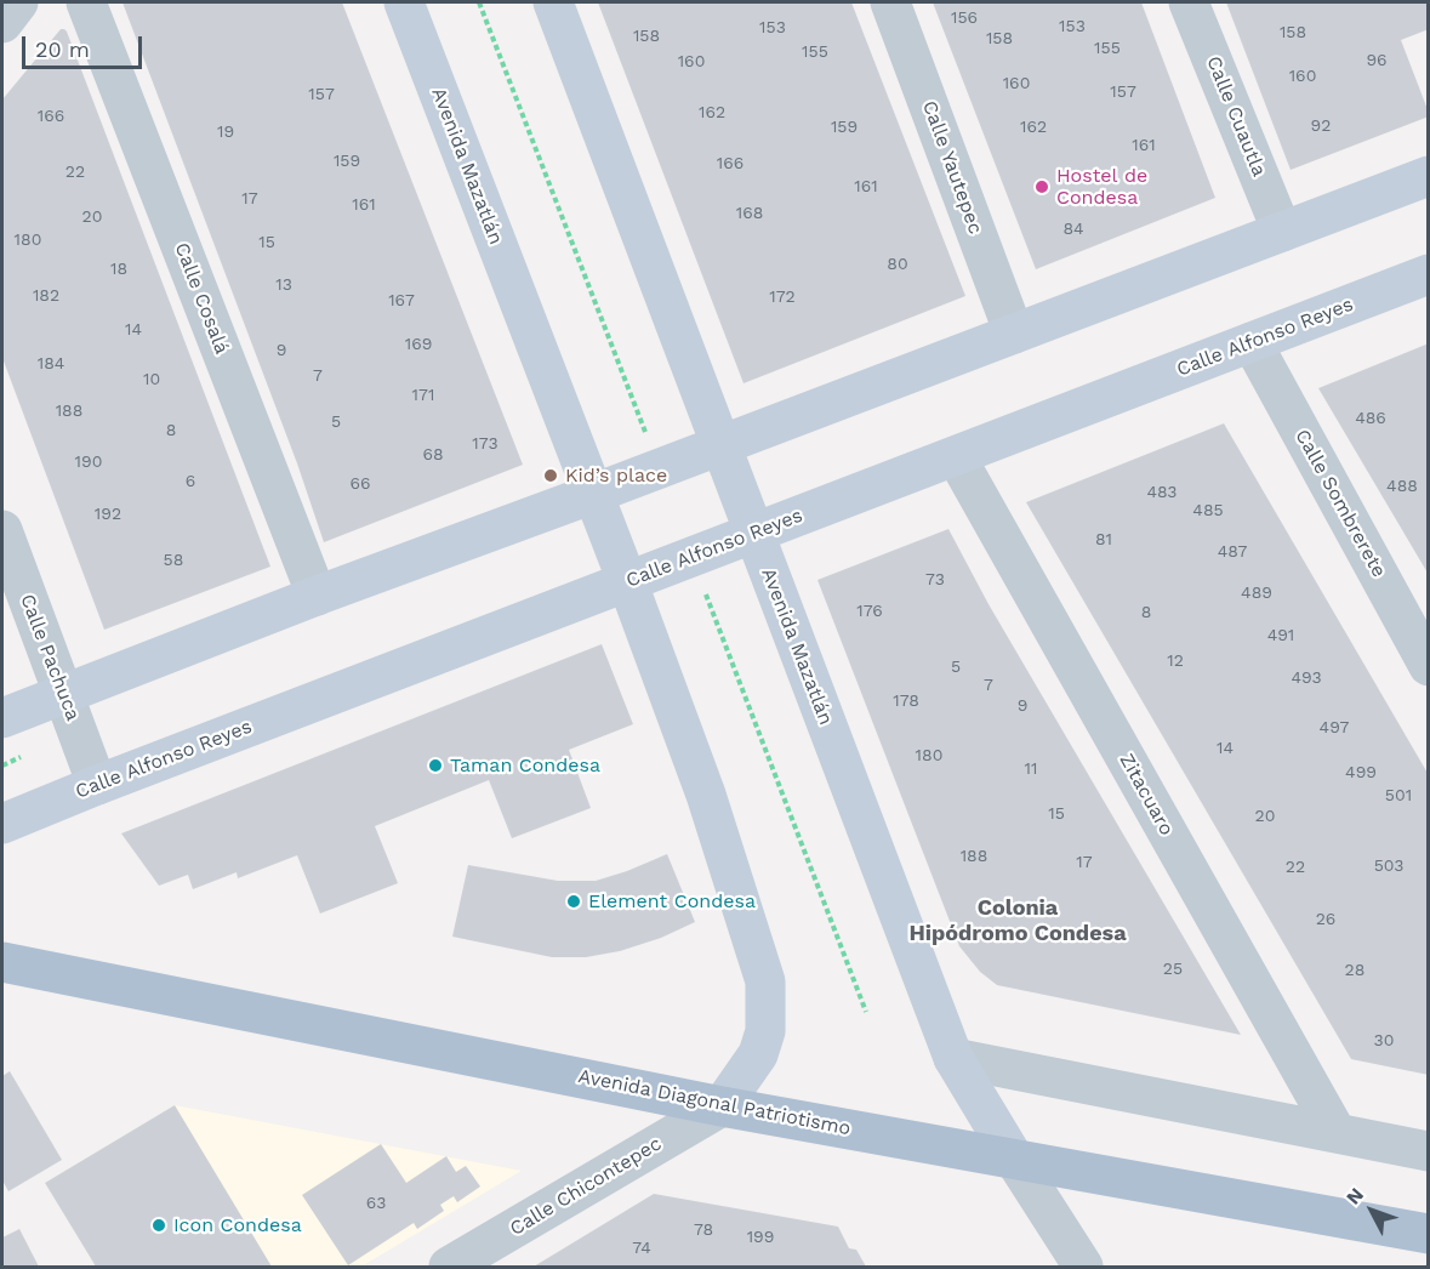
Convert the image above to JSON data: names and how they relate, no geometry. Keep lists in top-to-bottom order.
{
  "streets": {
    "main road": ["Avenida Mazatlán", "Calle Alfonso Reyes", "Avenida Diagonal Patriotismo"],
    "street": [
      "Calle Cuautla",
      "Calle Yautepec",
      "Calle Cosalá",
      "Calle Sombrerete",
      "Calle Pachuca",
      "Zitacuaro",
      "Calle Chicontepec"
    ]
  },
  "crossings": [
    ["Avenida Mazatlán", "Calle Alfonso Reyes"],
    ["Avenida Mazatlán", "Avenida Diagonal Patriotismo"],
    ["Avenida Mazatlán", "Calle Chicontepec"],
    ["Calle Alfonso Reyes", "Calle Sombrerete"],
    ["Calle Alfonso Reyes", "Calle Pachuca"],
    ["Calle Alfonso Reyes", "Zitacuaro"],
    ["Avenida Diagonal Patriotismo", "Calle Chicontepec"]
  ],
  "districts": ["Colonia Hipódromo Condesa"],
  "places": [
    "Hostel de Condesa",
    "Kid’s place",
    "Taman Condesa",
    "Element Condesa",
    "Icon Condesa"
  ],
  "house_numbers": [
    "156",
    "153",
    "153",
    "158",
    "158",
    "158",
    "155",
    "155",
    "96",
    "160",
    "160",
    "160",
    "157",
    "157",
    "162",
    "166",
    "92",
    "159",
    "162",
    "19",
    "161",
    "159",
    "166",
    "22",
    "161",
    "17",
    "161",
    "168",
    "20",
    "84",
    "180",
    "15",
    "80",
    "18",
    "13",
    "182",
    "172",
    "167",
    "14",
    "169",
    "9",
    "184",
    "7",
    "10",
    "171",
    "188",
    "486",
    "5",
    "8",
    "173",
    "68",
    "190",
    "6",
    "66",
    "488",
    "483",
    "485",
    "192",
    "81",
    "487",
    "58",
    "73",
    "489",
    "176",
    "8",
    "491",
    "12",
    "5",
    "493",
    "7",
    "178",
    "9",
    "497",
    "14",
    "180",
    "11",
    "499",
    "501",
    "15",
    "20",
    "188",
    "17",
    "503",
    "22",
    "26",
    "25",
    "28",
    "30",
    "63",
    "78",
    "199",
    "74"
  ],
  "scale_bar": "20 m",
  "north": "top left"
}
